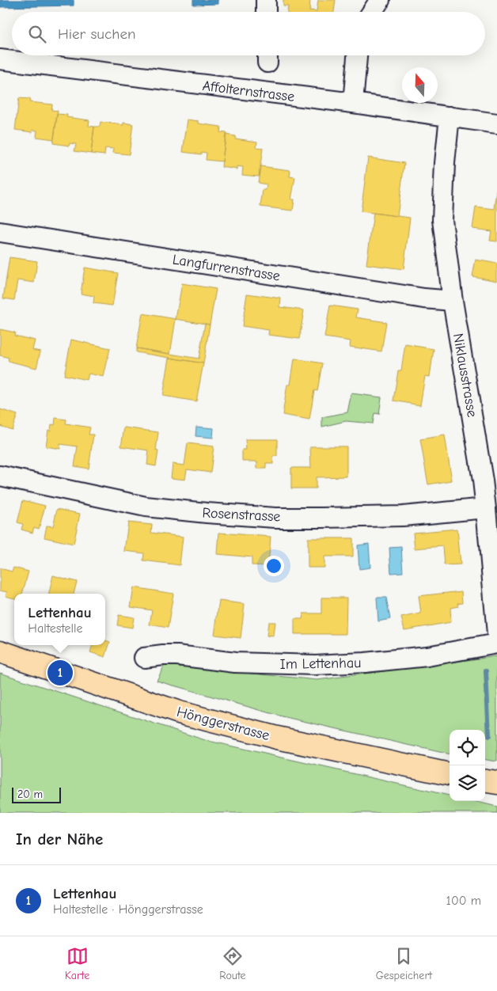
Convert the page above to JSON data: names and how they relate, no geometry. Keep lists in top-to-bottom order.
{
  "streets": {
    "main road": ["Hönggerstrasse"],
    "street": [
      "Affolternstrasse",
      "Langfurrenstrasse",
      "Niklausstrasse",
      "Rosenstrasse",
      "Im Lettenhau"
    ]
  },
  "crossings": [
    ["Affolternstrasse", "Niklausstrasse"],
    ["Langfurrenstrasse", "Niklausstrasse"],
    ["Niklausstrasse", "Rosenstrasse"]
  ],
  "scale_bar": "20 m",
  "north": "top",
  "page": {
    "search": "Hier suchen",
    "popup": ["Lettenhau", "Haltestelle"],
    "pins": "1",
    "scale": "20 m",
    "heading": "In der Nähe",
    "list": [
      {
        "mark": "1",
        "name": "Lettenhau",
        "note": "Haltestelle · Hönggerstrasse",
        "value": "100 m"
      }
    ],
    "nav": ["Karte", "Route", "Gespeichert"]
  }
}
